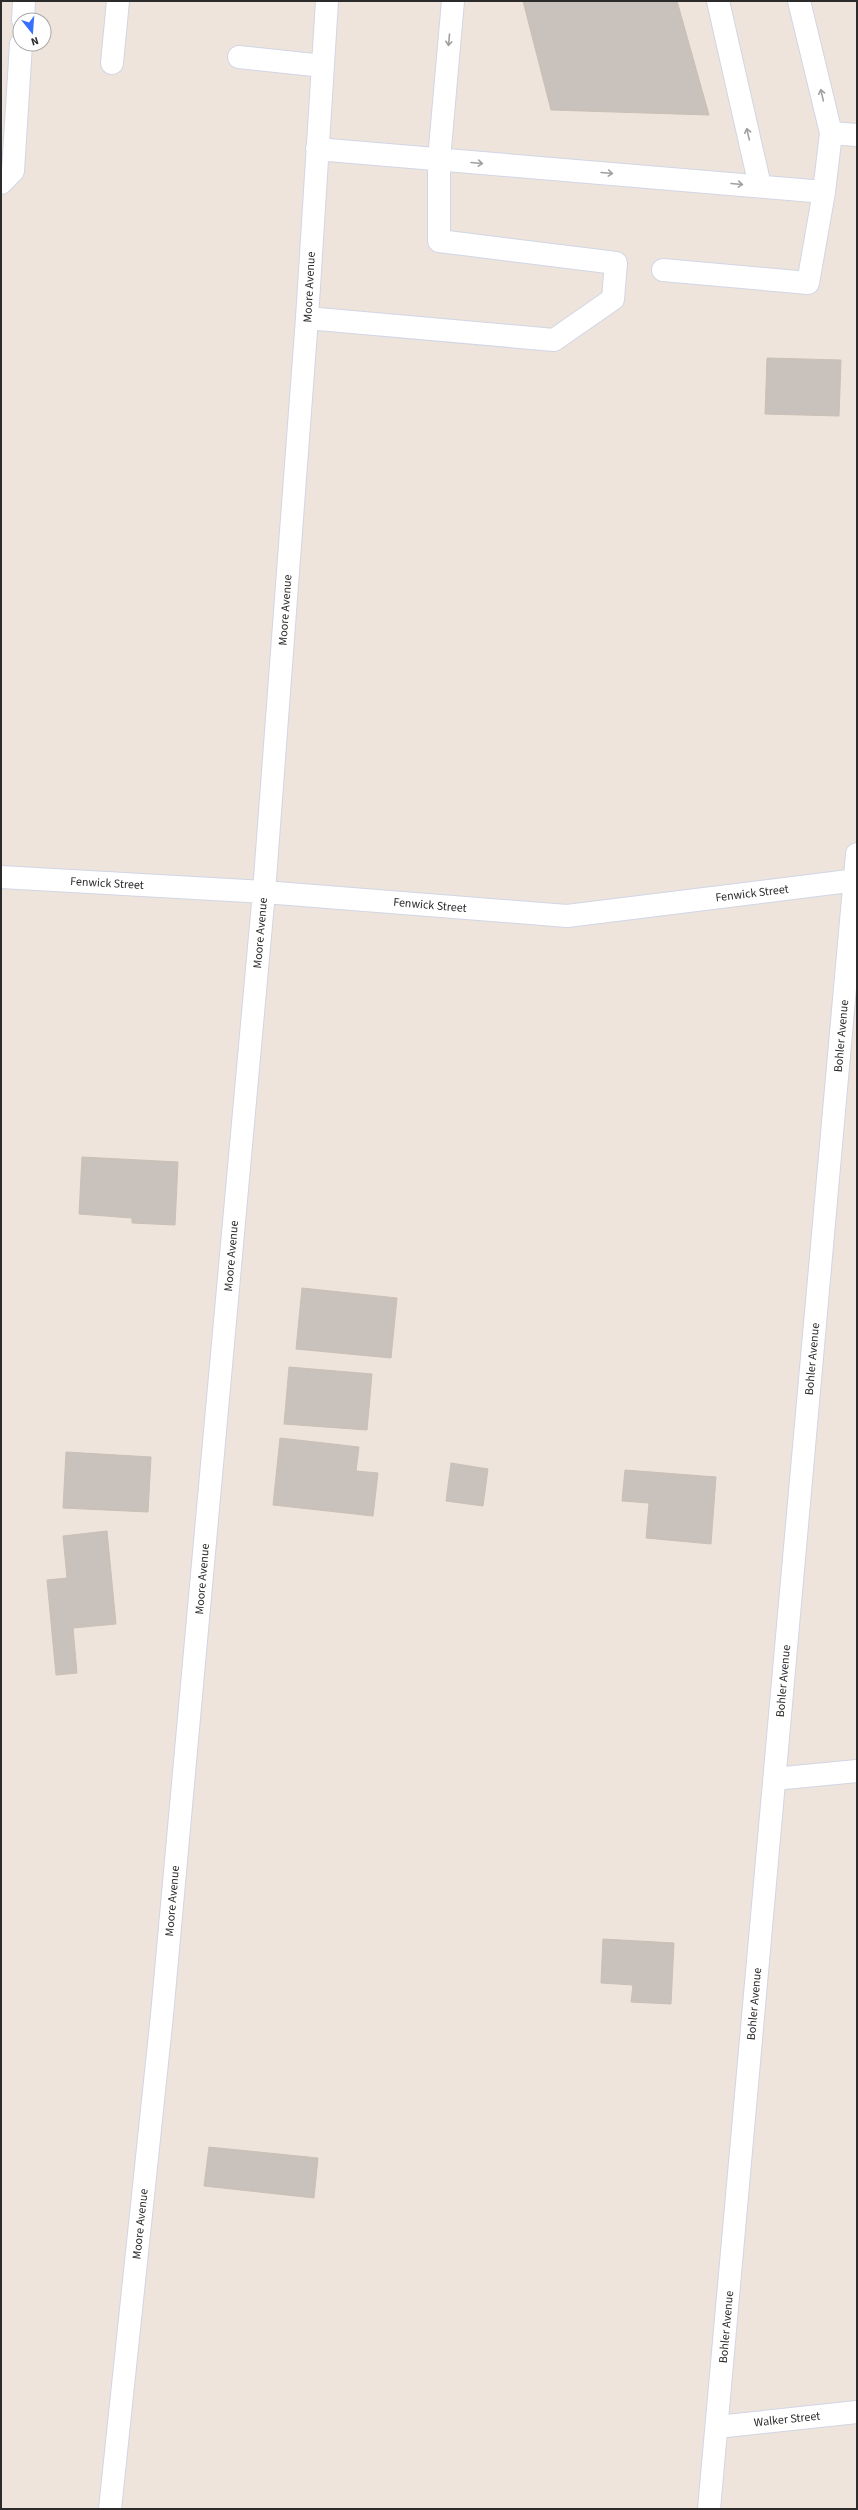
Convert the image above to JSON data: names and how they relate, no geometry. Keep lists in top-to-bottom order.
{
  "streets": {
    "street": [
      "Moore Avenue",
      "Fenwick Street",
      "Bohler Avenue",
      "Walker Street"
    ]
  },
  "crossings": [
    ["Moore Avenue", "Fenwick Street"],
    ["Fenwick Street", "Bohler Avenue"],
    ["Bohler Avenue", "Walker Street"]
  ],
  "north": "bottom"
}
